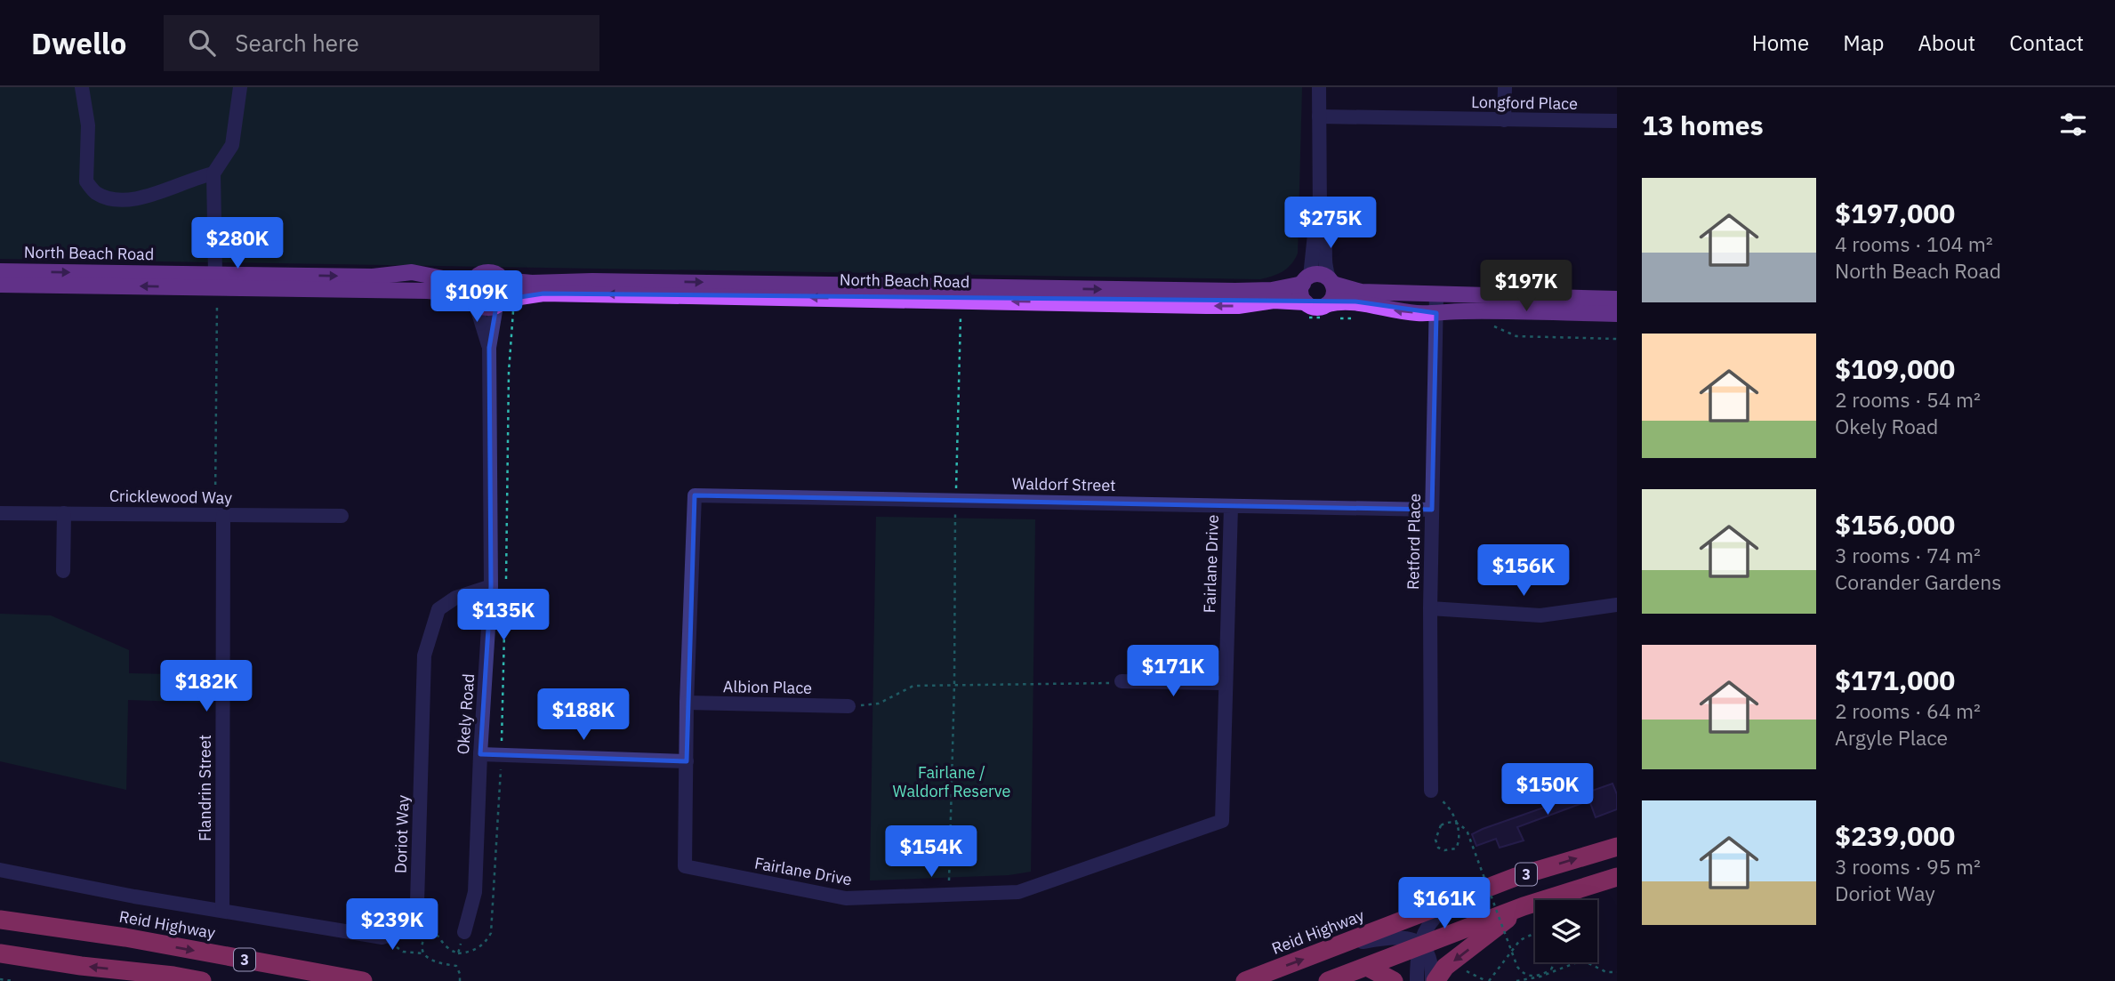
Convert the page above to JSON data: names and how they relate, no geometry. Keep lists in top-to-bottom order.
{
  "streets": {
    "highway": ["3", "Reid Highway"],
    "main road": ["North Beach Road"],
    "street": [
      "Longford Place",
      "Waldorf Street",
      "Cricklewood Way",
      "Retford Place",
      "Fairlane Drive",
      "Albion Place",
      "Okely Road",
      "Flandrin Street",
      "Doriot Way"
    ]
  },
  "crossings": [
    ["North Beach Road", "Okely Road"],
    ["Waldorf Street", "Retford Place"],
    ["Waldorf Street", "Fairlane Drive"],
    ["Cricklewood Way", "Flandrin Street"],
    ["Fairlane Drive", "Albion Place"],
    ["Okely Road", "Doriot Way"]
  ],
  "parks": ["Fairlane / Waldorf Reserve"],
  "page": {
    "header": "Dwello",
    "search": "Search here",
    "nav": [
      "Home",
      "Map",
      "About",
      "Contact"
    ],
    "heading": "13 homes",
    "list": [
      {
        "name": "$197,000",
        "note": "4 rooms · 104 m² · North Beach Road"
      },
      {
        "name": "$109,000",
        "note": "2 rooms · 54 m² · Okely Road"
      },
      {
        "name": "$156,000",
        "note": "3 rooms · 74 m² · Corander Gardens"
      },
      {
        "name": "$171,000",
        "note": "2 rooms · 64 m² · Argyle Place"
      },
      {
        "name": "$239,000",
        "note": "3 rooms · 95 m² · Doriot Way"
      }
    ],
    "price": [
      "$275K",
      "$280K",
      "$197K",
      "$109K",
      "$156K",
      "$135K",
      "$171K",
      "$182K",
      "$188K",
      "$150K",
      "$154K",
      "$161K",
      "$239K"
    ]
  }
}
